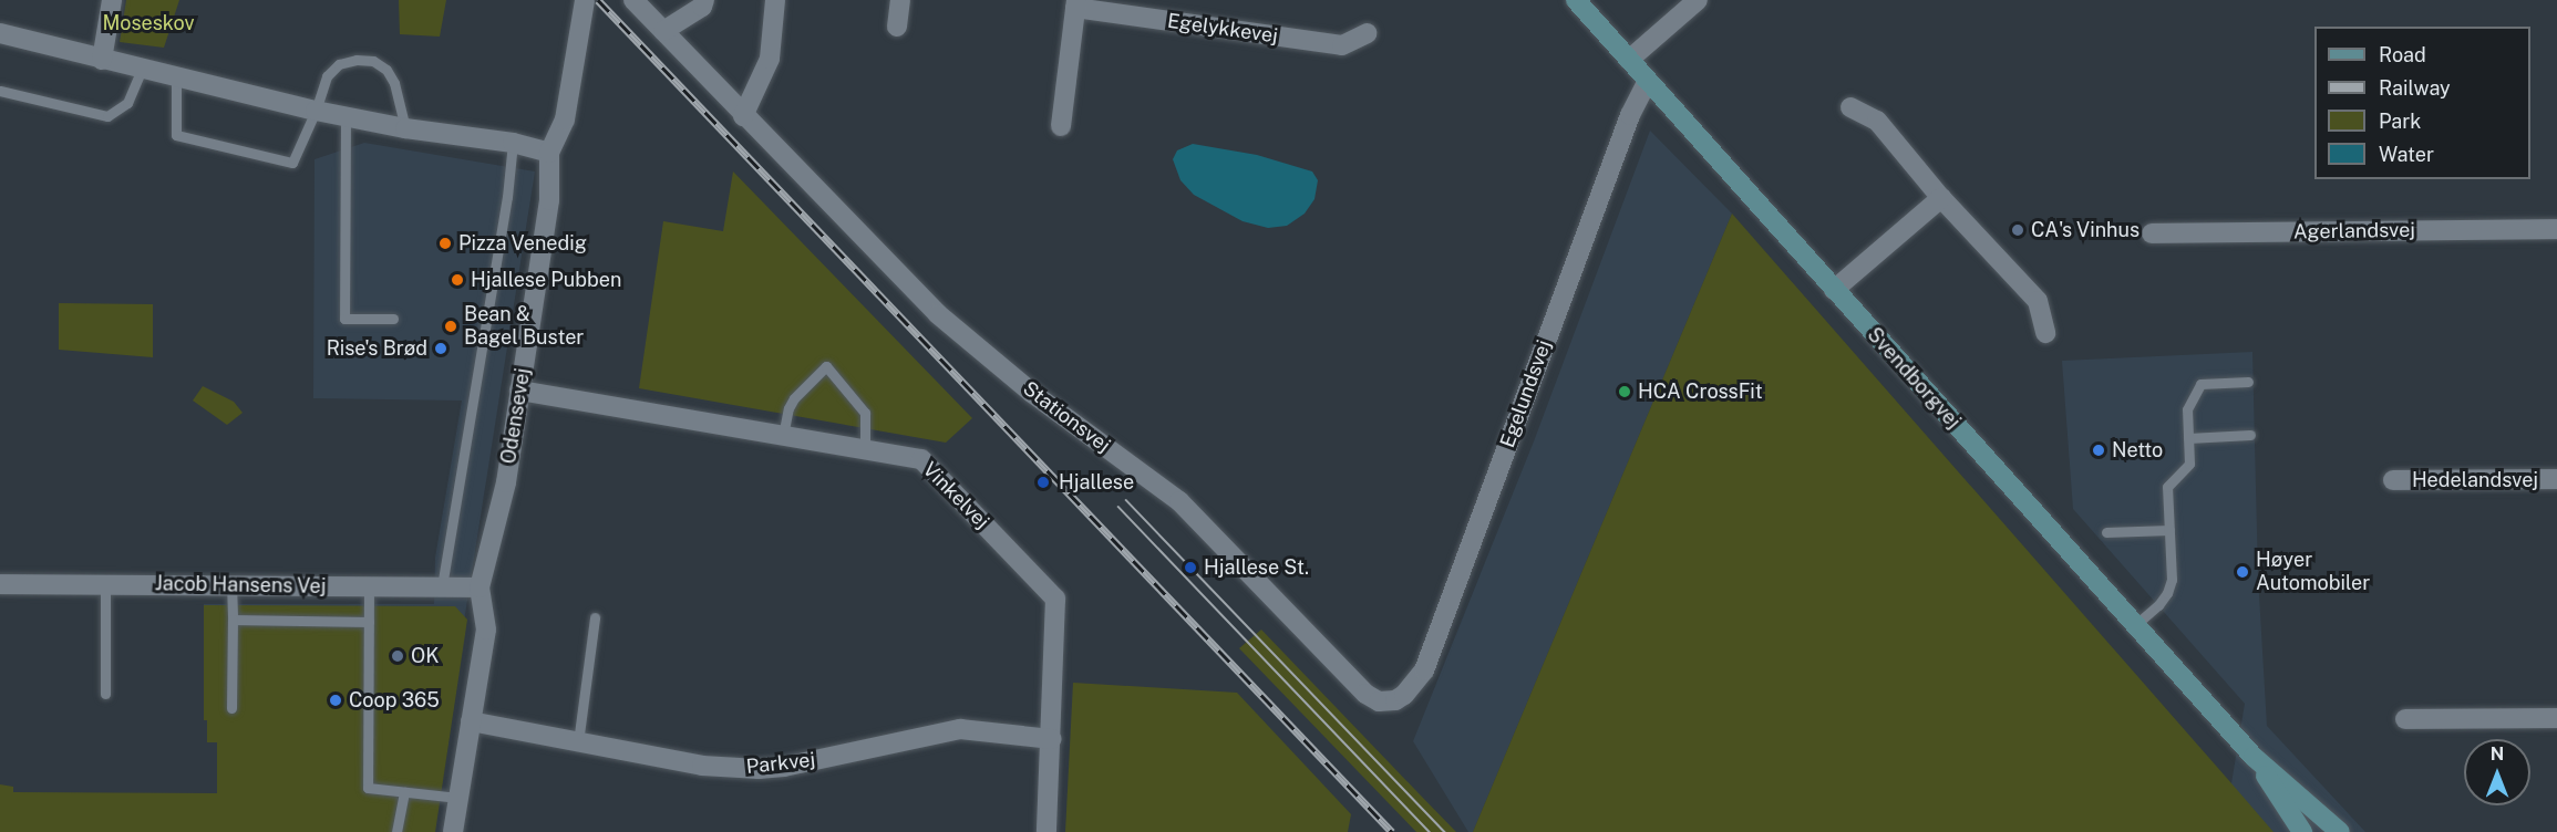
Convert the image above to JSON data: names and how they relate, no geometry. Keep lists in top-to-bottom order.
{
  "streets": {
    "main road": ["Svendborgvej"],
    "street": [
      "Egelykkevej",
      "Agerlandsvej",
      "Egelundsvej",
      "Odensevej",
      "Stationsvej",
      "Hedelandsvej",
      "Vinkelvej",
      "Jacob Hansens Vej",
      "Parkvej"
    ]
  },
  "crossings": [
    ["Svendborgvej", "Egelundsvej"],
    ["Egelundsvej", "Stationsvej"],
    ["Odensevej", "Vinkelvej"],
    ["Odensevej", "Jacob Hansens Vej"],
    ["Odensevej", "Parkvej"],
    ["Vinkelvej", "Parkvej"]
  ],
  "parks": ["Moseskov"],
  "places": [
    "CA's Vinhus",
    "Pizza Venedig",
    "Hjallese Pubben",
    "Bean & Bagel Buster",
    "Rise's Brød",
    "HCA CrossFit",
    "Netto",
    "Hjallese",
    "Hjallese St.",
    "Høyer Automobiler",
    "OK",
    "Coop 365"
  ],
  "legend": [
    "Road",
    "Railway",
    "Park",
    "Water"
  ],
  "north": "top"
}
